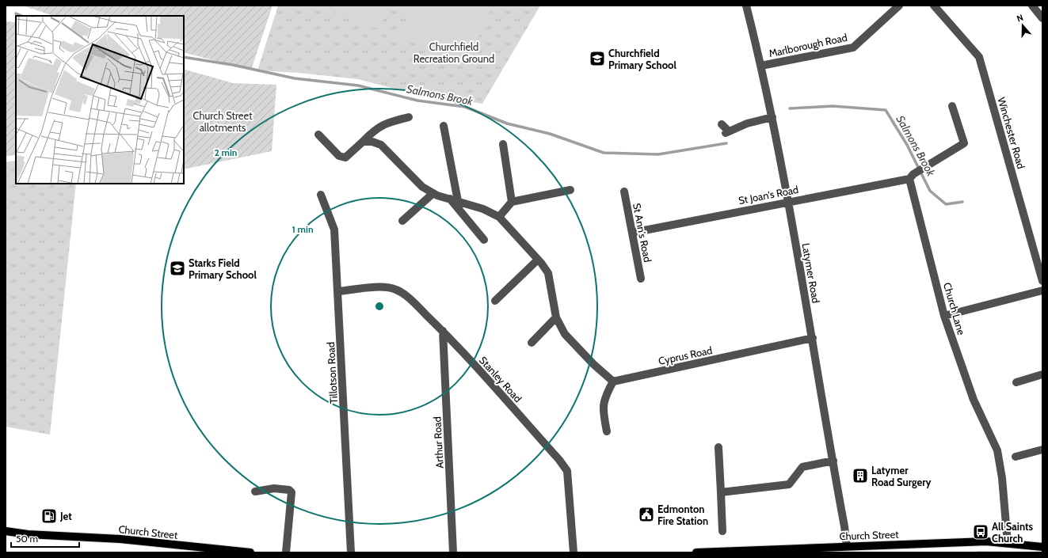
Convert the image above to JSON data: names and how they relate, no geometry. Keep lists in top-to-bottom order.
{
  "streets": {
    "main road": ["Church Street"],
    "street": [
      "Marlborough Road",
      "Winchester Road",
      "St Joan's Road",
      "St Ann's Road",
      "Latymer Road",
      "Church Lane",
      "Cyprus Road",
      "Tillotson Road",
      "Stanley Road",
      "Arthur Road"
    ]
  },
  "crossings": [
    ["Marlborough Road", "Latymer Road"],
    ["St Joan's Road", "St Ann's Road"],
    ["St Joan's Road", "Latymer Road"],
    ["St Joan's Road", "Church Lane"],
    ["Latymer Road", "Cyprus Road"],
    ["Latymer Road", "Church Street"],
    ["Church Lane", "Church Street"],
    ["Tillotson Road", "Stanley Road"],
    ["Stanley Road", "Arthur Road"]
  ],
  "water": ["Salmons Brook"],
  "parks": ["Churchfield Recreation Ground", "Church Street allotments"],
  "places": {
    "school or university": ["Churchfield Primary School", "Starks Field Primary School"],
    "building": ["Latymer Road Surgery"],
    "public building": ["Edmonton Fire Station"],
    "fuel station": ["Jet"],
    "bus stop": ["All Saints Church"]
  },
  "scale_bar": "50 m",
  "north": "top",
  "rings": ["2 min", "1 min"]
}
